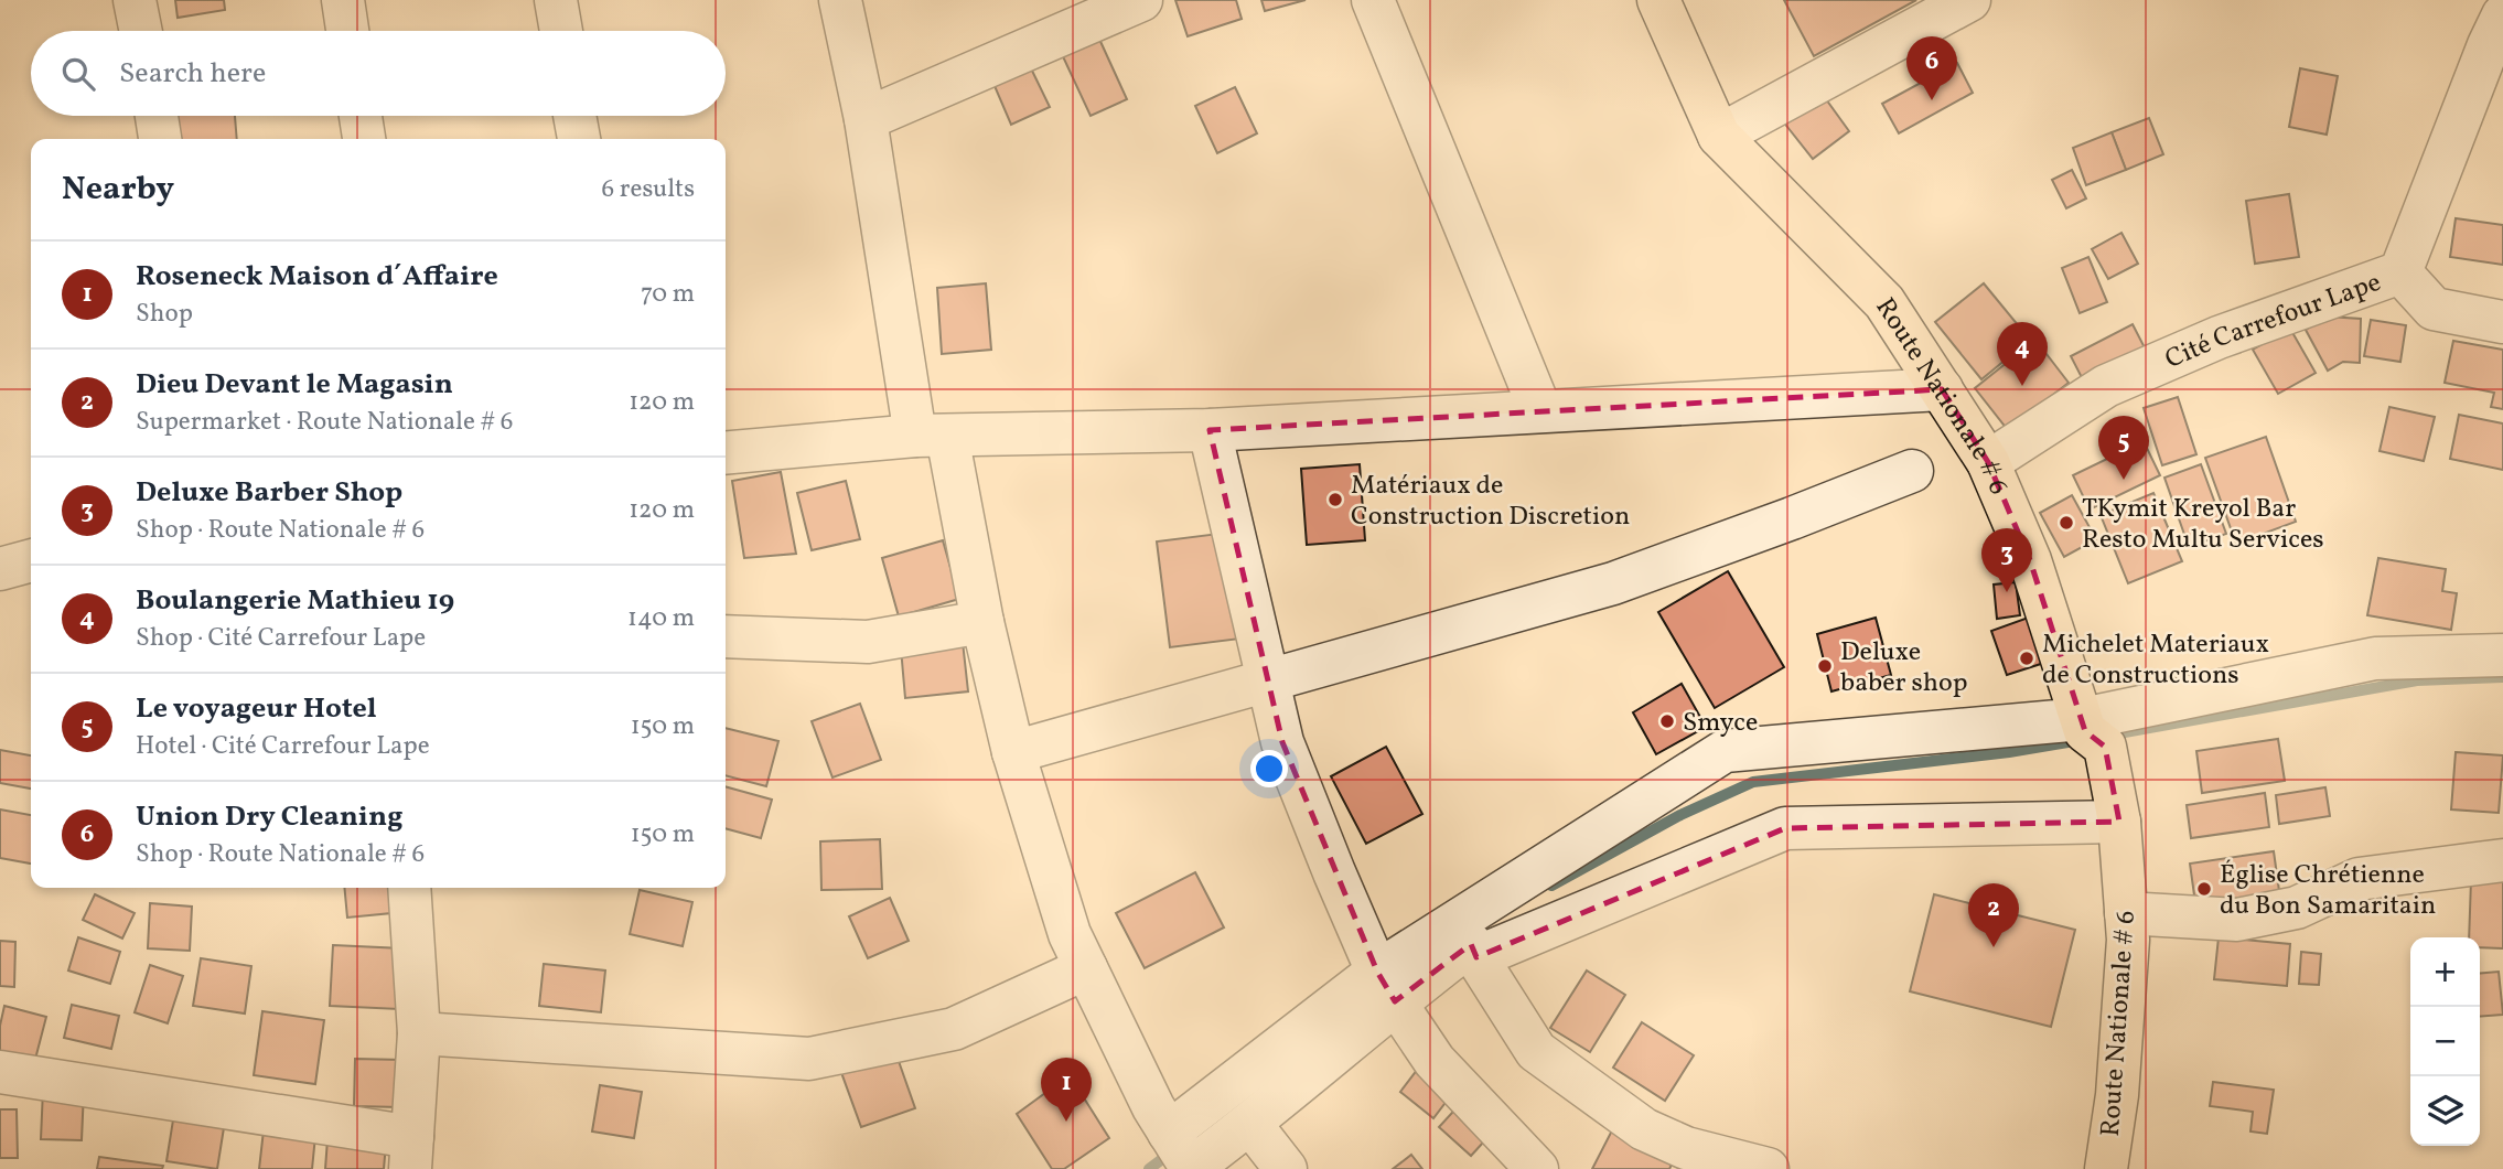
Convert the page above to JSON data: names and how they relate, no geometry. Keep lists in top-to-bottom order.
{
  "streets": {
    "main road": ["Route Nationale # 6"],
    "street": ["Cité Carrefour Lape"]
  },
  "crossings": [
    ["Cité Carrefour Lape", "Route Nationale # 6"]
  ],
  "places": [
    "Matériaux de Construction Discretion",
    "TKymit Kreyol Bar Resto Multu Services",
    "Michelet Materiaux de Constructions",
    "Deluxe baber shop",
    "Smyce",
    "Église Chrétienne du Bon Samaritain"
  ],
  "page": {
    "search": "Search here",
    "pins": [
      "6",
      "4",
      "5",
      "3",
      "2",
      "1"
    ],
    "heading": ["Nearby", "6 results"],
    "list": [
      {
        "mark": "1",
        "name": "Roseneck Maison d´Affaire",
        "note": "Shop",
        "value": "70 m"
      },
      {
        "mark": "2",
        "name": "Dieu Devant le Magasin",
        "note": "Supermarket · Route Nationale # 6",
        "value": "120 m"
      },
      {
        "mark": "3",
        "name": "Deluxe Barber Shop",
        "note": "Shop · Route Nationale # 6",
        "value": "120 m"
      },
      {
        "mark": "4",
        "name": "Boulangerie Mathieu 19",
        "note": "Shop · Cité Carrefour Lape",
        "value": "140 m"
      },
      {
        "mark": "5",
        "name": "Le voyageur Hotel",
        "note": "Hotel · Cité Carrefour Lape",
        "value": "150 m"
      },
      {
        "mark": "6",
        "name": "Union Dry Cleaning",
        "note": "Shop · Route Nationale # 6",
        "value": "150 m"
      }
    ],
    "map_buttons": ["+", "−"]
  }
}
